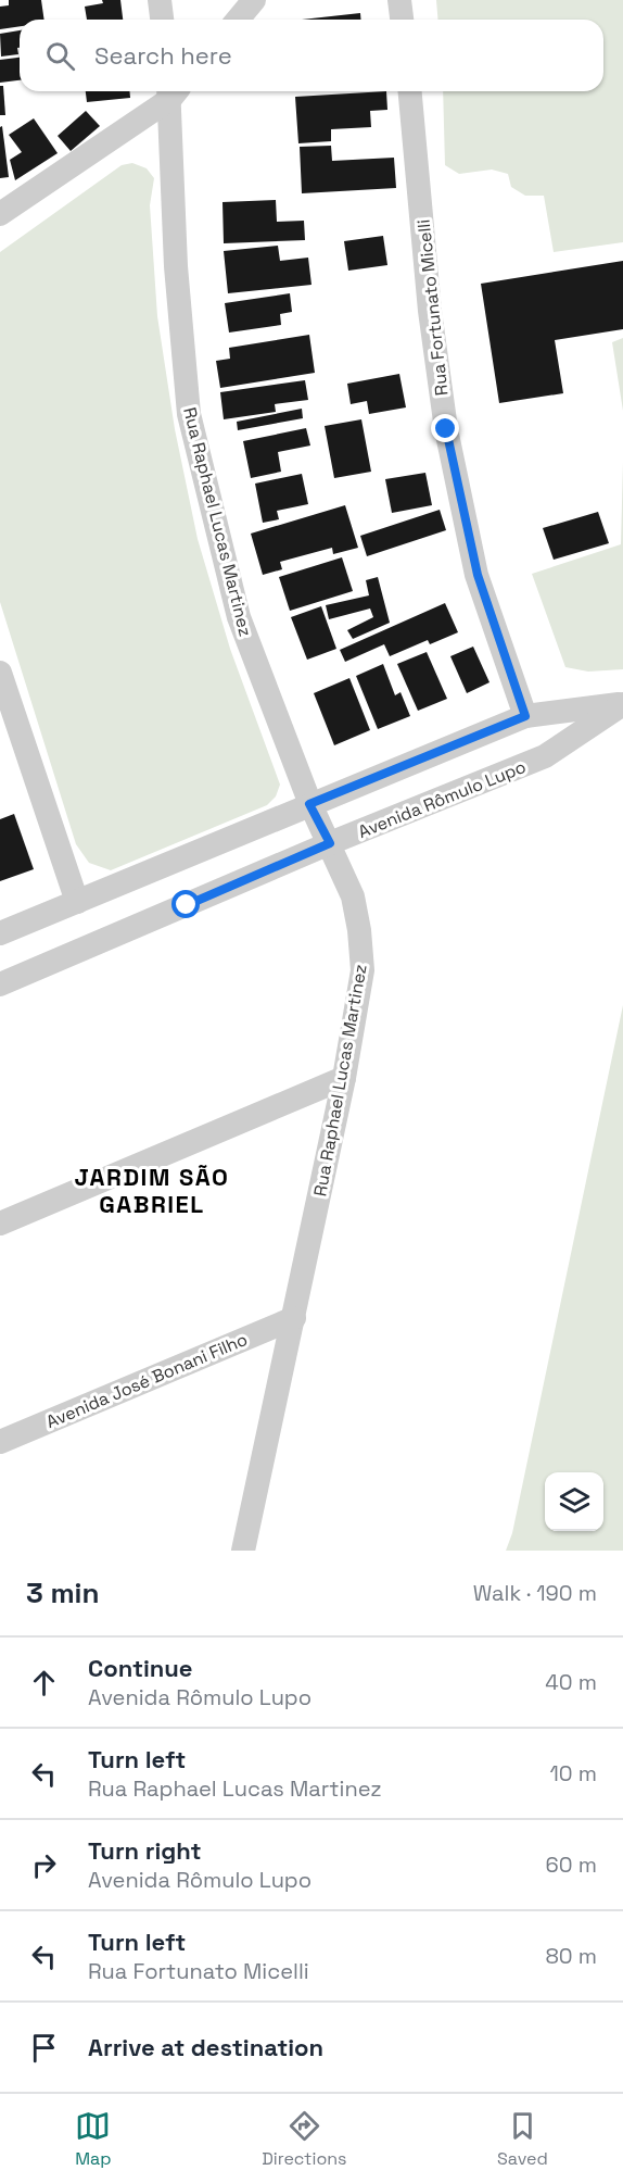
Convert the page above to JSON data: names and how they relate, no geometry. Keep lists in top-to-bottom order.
{
  "streets": {
    "street": [
      "Rua Fortunato Micelli",
      "Rua Raphael Lucas Martinez",
      "Avenida Rômulo Lupo",
      "Avenida José Bonani Filho"
    ]
  },
  "crossings": [
    ["Rua Fortunato Micelli", "Avenida Rômulo Lupo"],
    ["Rua Raphael Lucas Martinez", "Avenida Rômulo Lupo"],
    ["Rua Raphael Lucas Martinez", "Avenida José Bonani Filho"]
  ],
  "districts": ["JARDIM SÃO GABRIEL"],
  "page": {
    "search": "Search here",
    "heading": ["3 min", "Walk · 190 m"],
    "list": [
      ["Continue", "Avenida Rômulo Lupo", "40 m"],
      ["Turn left", "Rua Raphael Lucas Martinez", "10 m"],
      ["Turn right", "Avenida Rômulo Lupo", "60 m"],
      ["Turn left", "Rua Fortunato Micelli", "80 m"],
      "Arrive at destination"
    ],
    "nav": ["Map", "Directions", "Saved"]
  }
}
